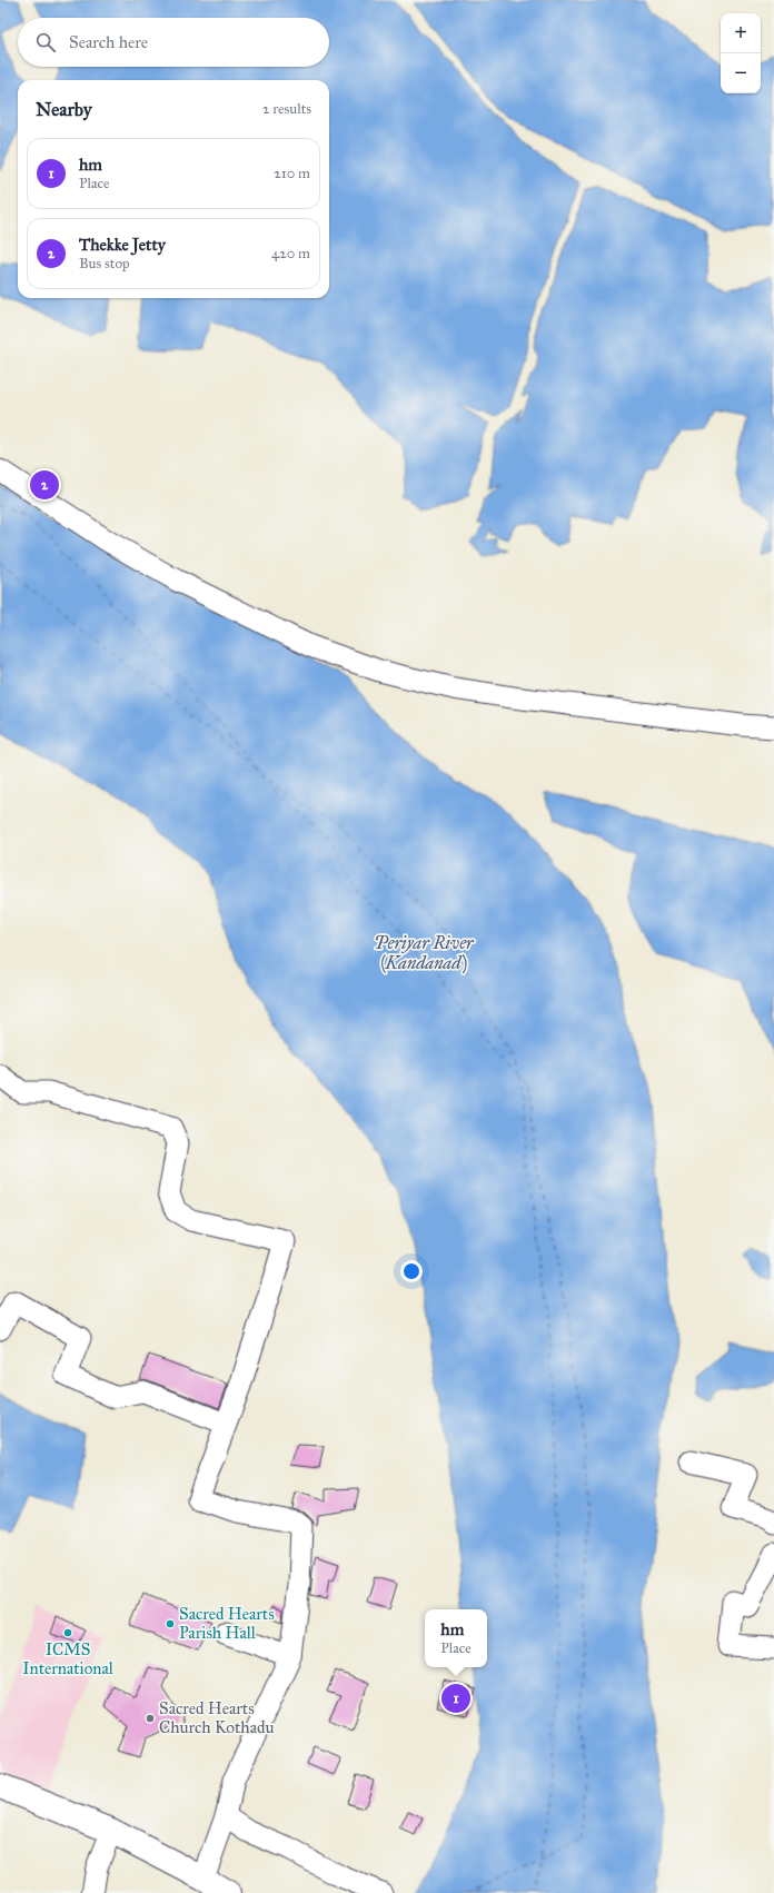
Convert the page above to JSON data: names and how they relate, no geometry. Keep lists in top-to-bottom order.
{
  "water": ["Periyar River (Kandanad)"],
  "places": ["Sacred Hearts Parish Hall", "ICMS International", "Sacred Hearts Church Kothadu"],
  "page": {
    "map_buttons": ["+", "−"],
    "search": "Search here",
    "heading": ["Nearby", "2 results"],
    "list": [
      {
        "mark": "1",
        "name": "hm",
        "note": "Place",
        "value": "210 m"
      },
      {
        "mark": "2",
        "name": "Thekke Jetty",
        "note": "Bus stop",
        "value": "420 m"
      }
    ],
    "pins": ["2", "1"],
    "popup": ["hm", "Place"]
  }
}
